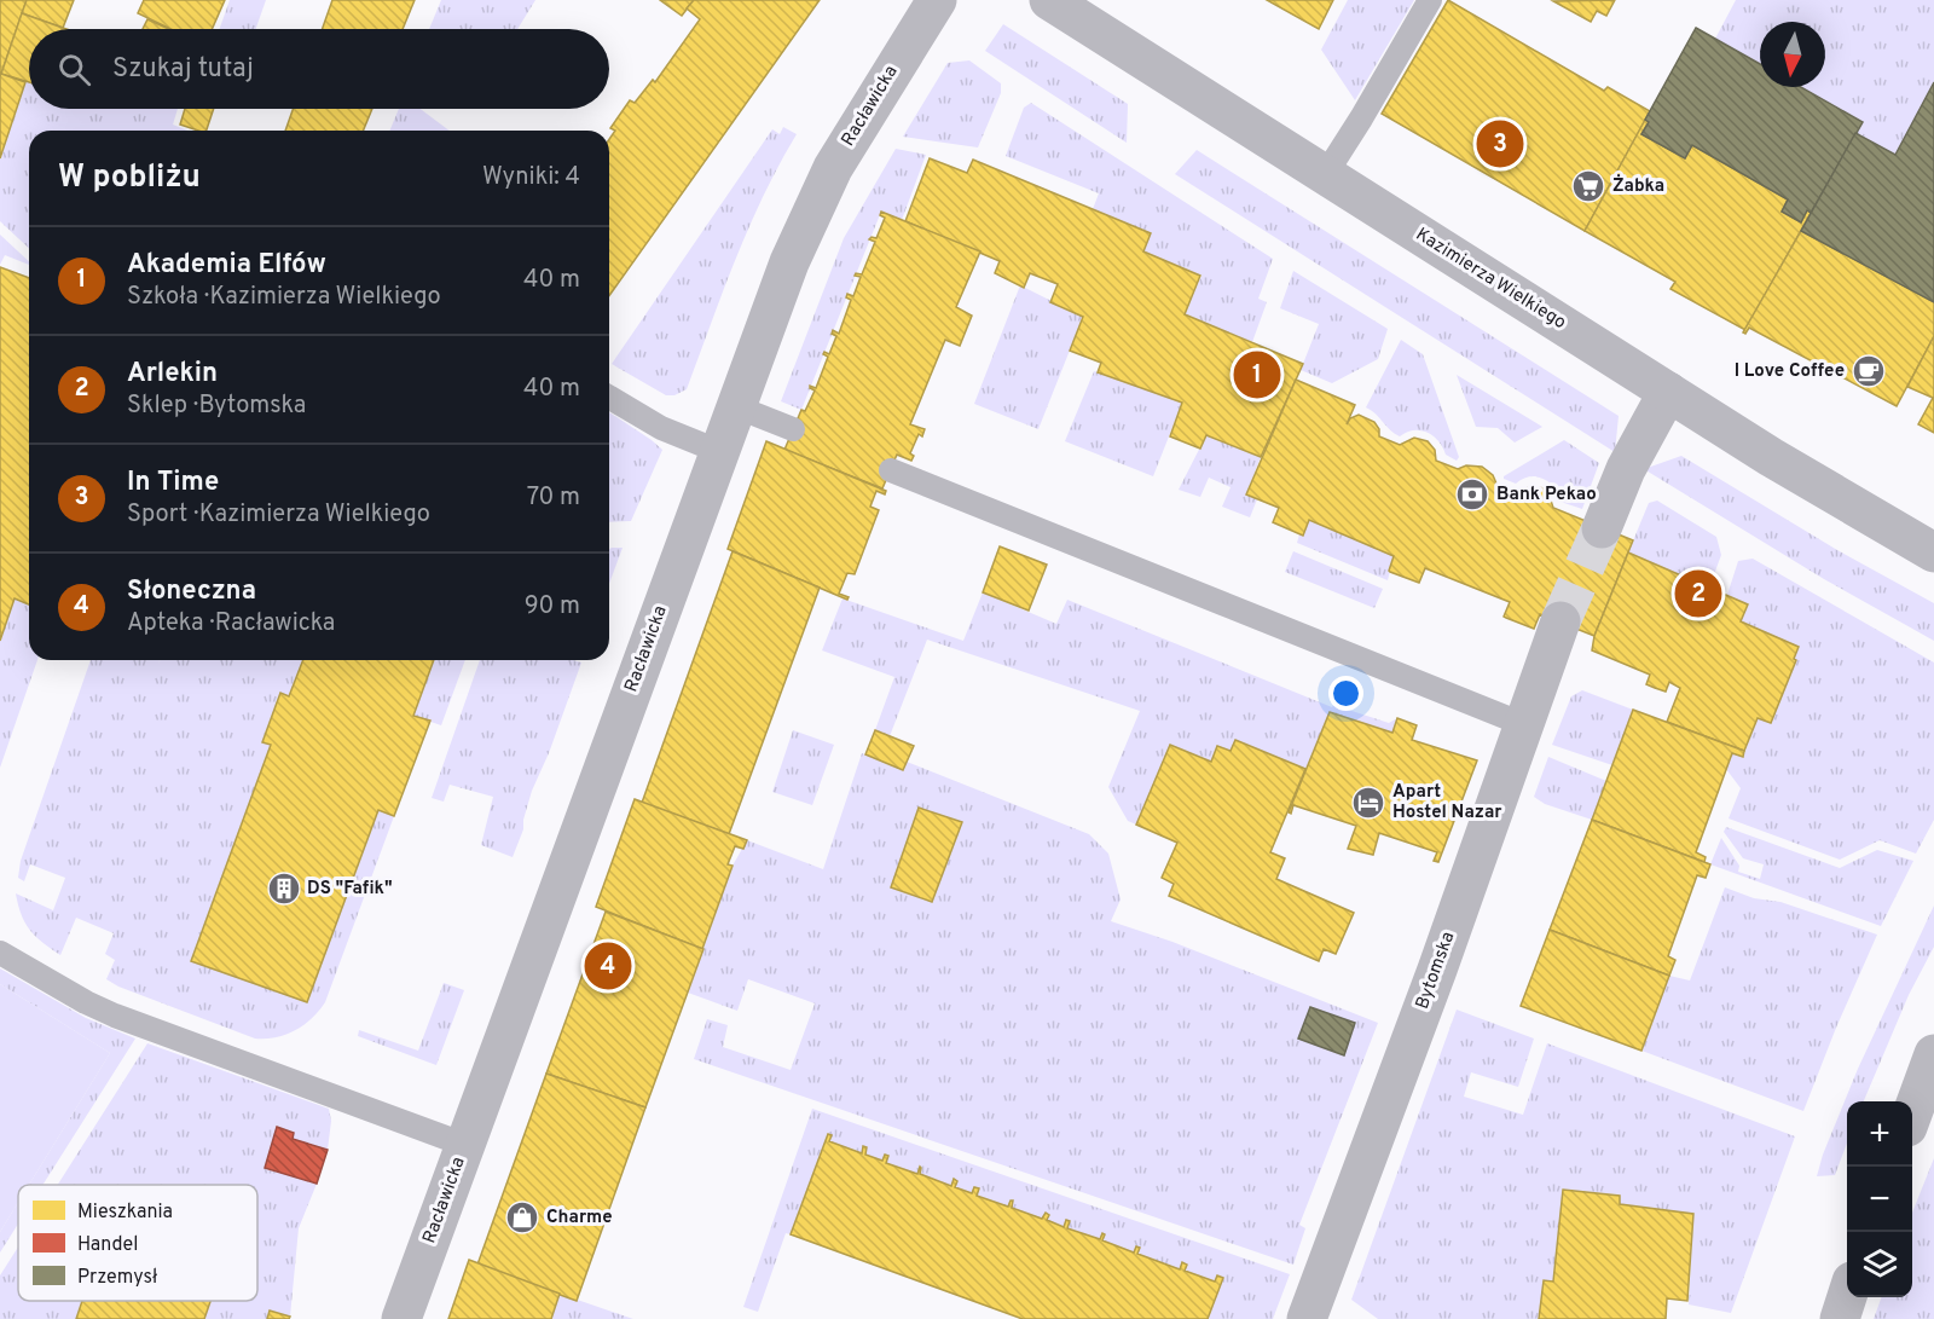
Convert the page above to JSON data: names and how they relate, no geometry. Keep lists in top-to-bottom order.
{
  "streets": {
    "street": ["Racławicka", "Kazimierza Wielkiego", "Bytomska"]
  },
  "places": {
    "supermarket": ["Żabka"],
    "cafe": ["I Love Coffee"],
    "bank": ["Bank Pekao"],
    "hotel": ["Apart Hostel Nazar"],
    "building": ["DS \"Fafik\""],
    "shop": ["Charme"]
  },
  "legend": ["Mieszkania", "Handel", "Przemysł"],
  "north": "bottom",
  "page": {
    "search": "Szukaj tutaj",
    "pins": [
      "3",
      "1",
      "2",
      "4"
    ],
    "heading": ["W pobliżu", "Wyniki: 4"],
    "list": [
      {
        "mark": "1",
        "name": "Akademia Elfów",
        "note": "Szkoła · Kazimierza Wielkiego",
        "value": "40 m"
      },
      {
        "mark": "2",
        "name": "Arlekin",
        "note": "Sklep · Bytomska",
        "value": "40 m"
      },
      {
        "mark": "3",
        "name": "In Time",
        "note": "Sport · Kazimierza Wielkiego",
        "value": "70 m"
      },
      {
        "mark": "4",
        "name": "Słoneczna",
        "note": "Apteka · Racławicka",
        "value": "90 m"
      }
    ],
    "map_buttons": ["+", "−"]
  }
}
